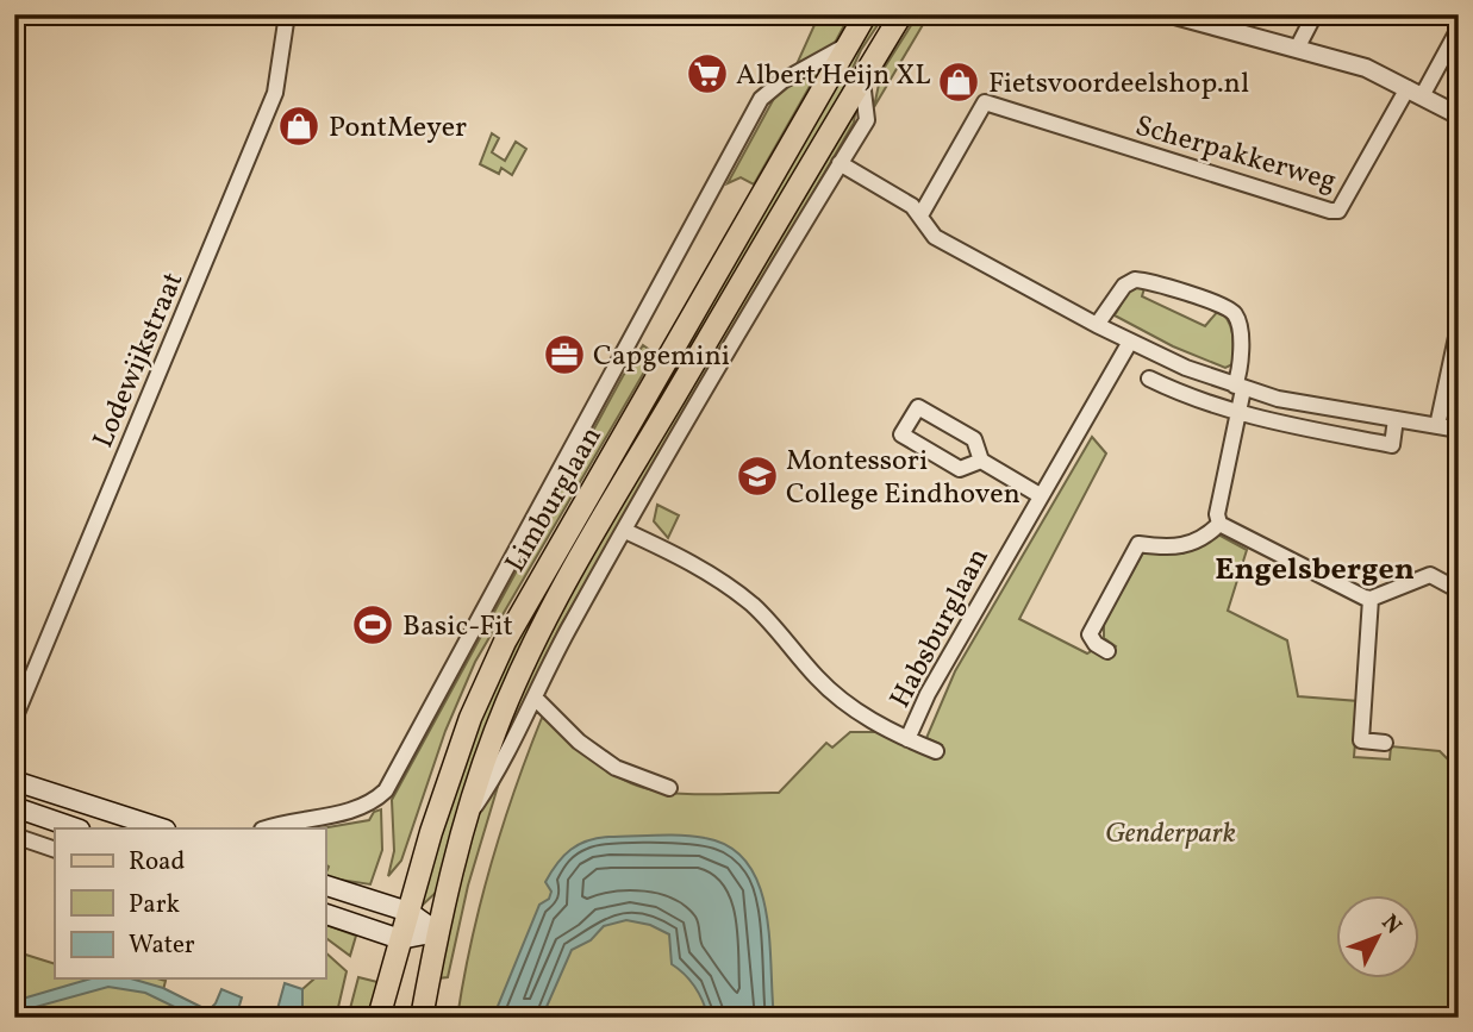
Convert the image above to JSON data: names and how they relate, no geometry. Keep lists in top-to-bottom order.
{
  "streets": {
    "main road": ["Limburglaan"],
    "street": ["Scherpakkerweg", "Lodewijkstraat", "Habsburglaan"]
  },
  "districts": ["Engelsbergen"],
  "parks": ["Genderpark"],
  "places": {
    "supermarket": ["Albert Heijn XL"],
    "shop": ["Fietsvoordeelshop.nl", "PontMeyer"],
    "office": ["Capgemini"],
    "school or university": ["Montessori College Eindhoven"],
    "sports": ["Basic-Fit"]
  },
  "legend": ["Road", "Park", "Water"],
  "north": "top right"
}
